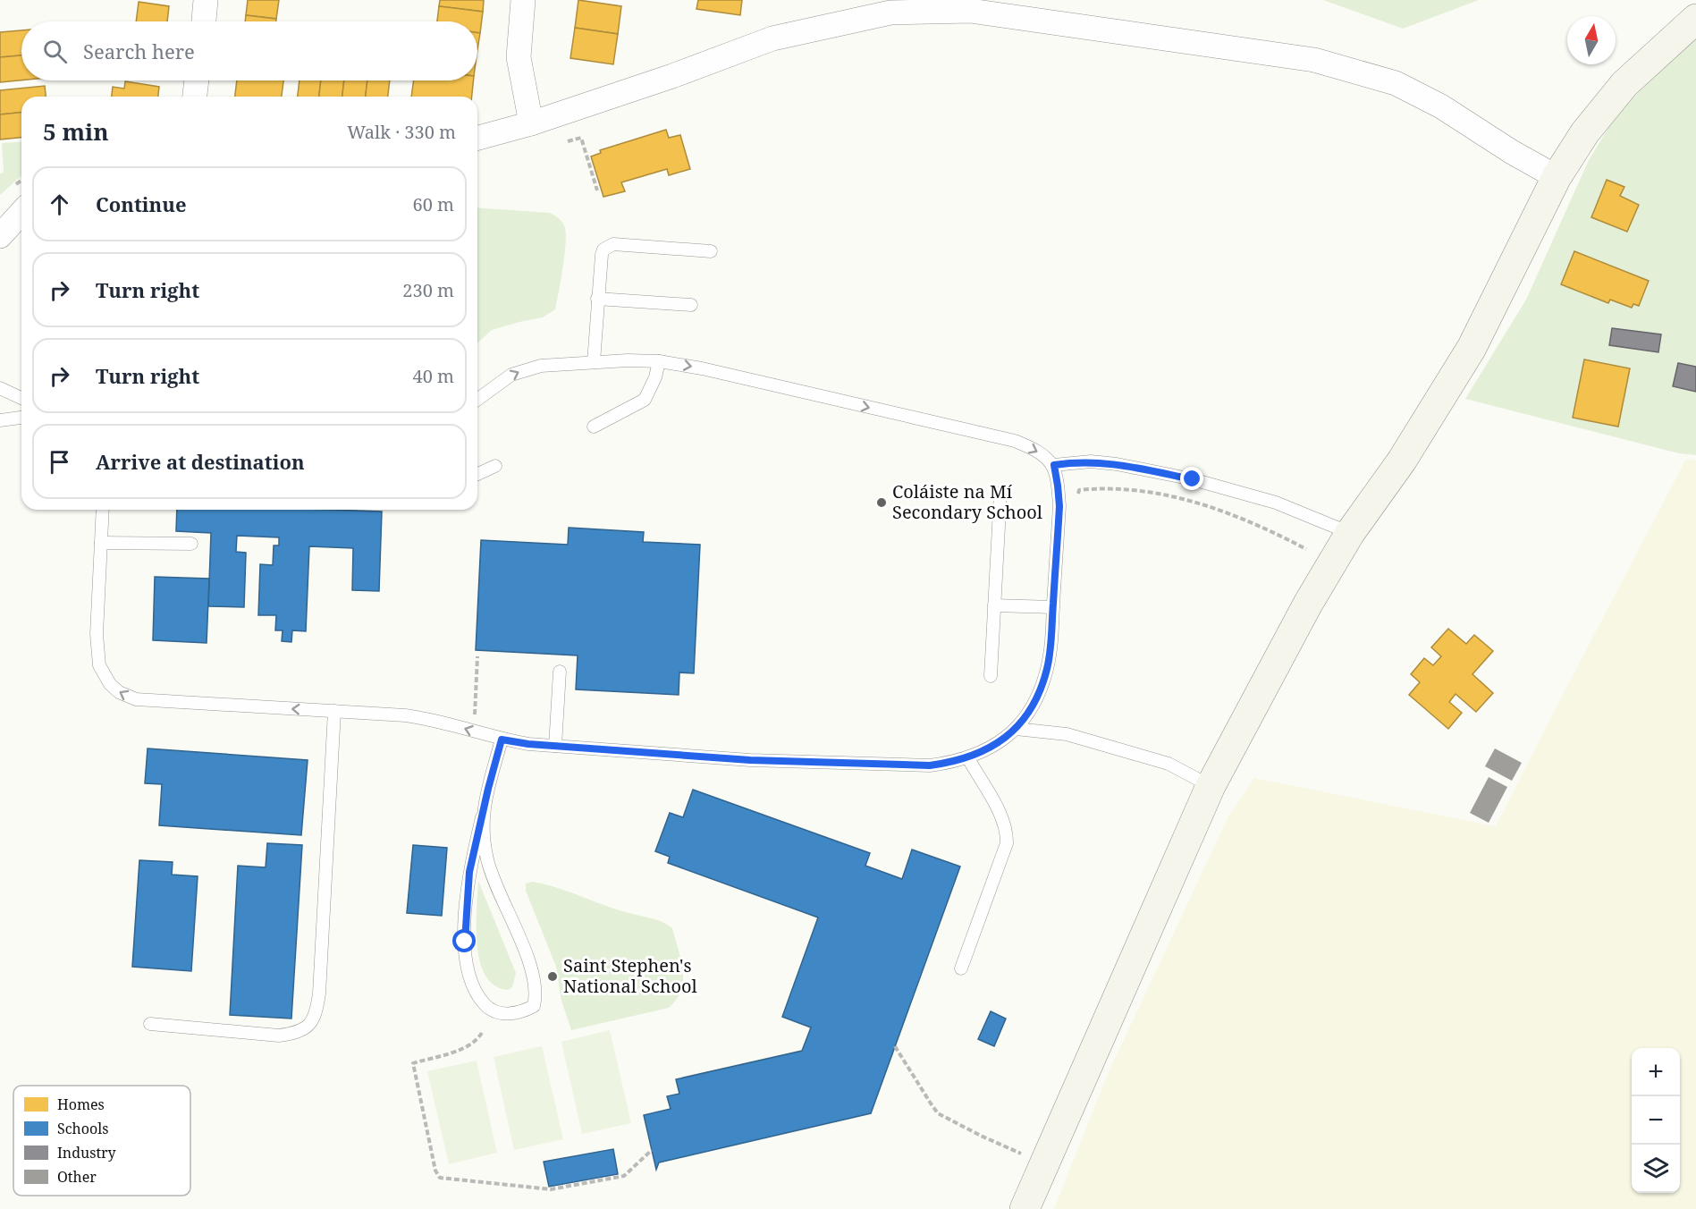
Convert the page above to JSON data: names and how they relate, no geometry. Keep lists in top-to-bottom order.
{
  "places": ["Coláiste na Mí Secondary School", "Saint Stephen's National School"],
  "legend": [
    "Homes",
    "Schools",
    "Industry",
    "Other"
  ],
  "north": "top",
  "page": {
    "search": "Search here",
    "heading": ["5 min", "Walk · 330 m"],
    "list": [
      ["Continue", "60 m"],
      ["Turn right", "230 m"],
      ["Turn right", "40 m"],
      "Arrive at destination"
    ],
    "map_buttons": ["+", "−"]
  }
}
